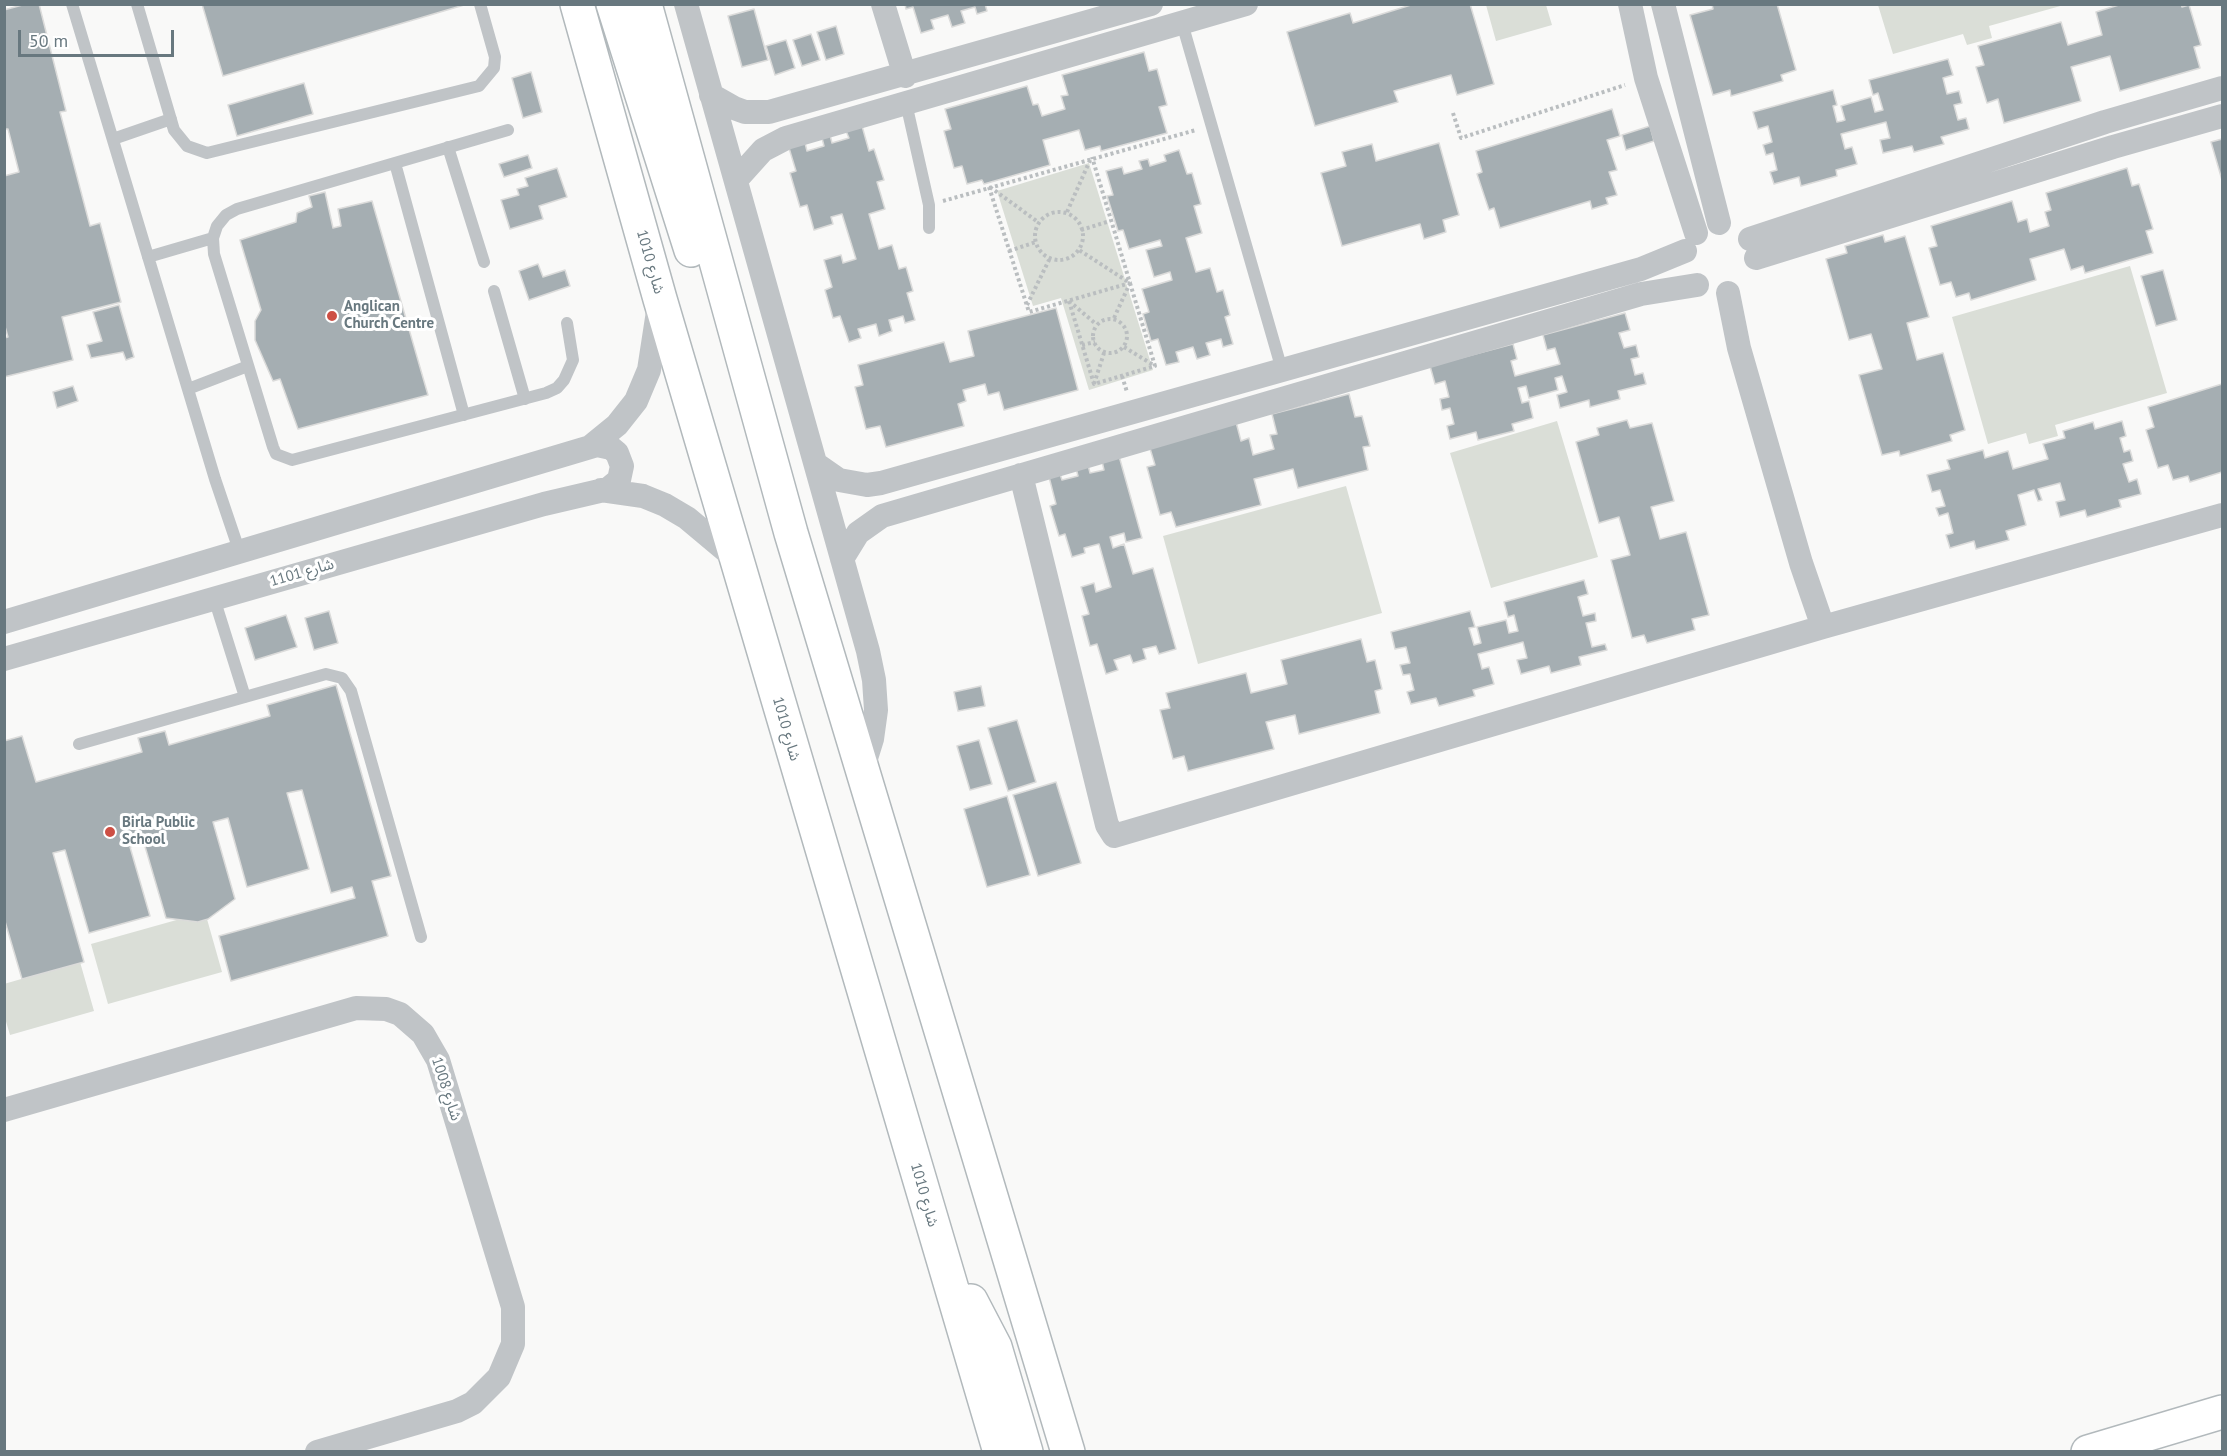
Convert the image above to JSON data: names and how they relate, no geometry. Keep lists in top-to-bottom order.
{
  "streets": {
    "street": ["شارع 1010", "شارع 1101", "شارع 1008"]
  },
  "crossings": [
    ["شارع 1010", "شارع 1101"]
  ],
  "places": ["Anglican Church Centre", "Birla Public School"],
  "scale_bar": "50 m"
}
